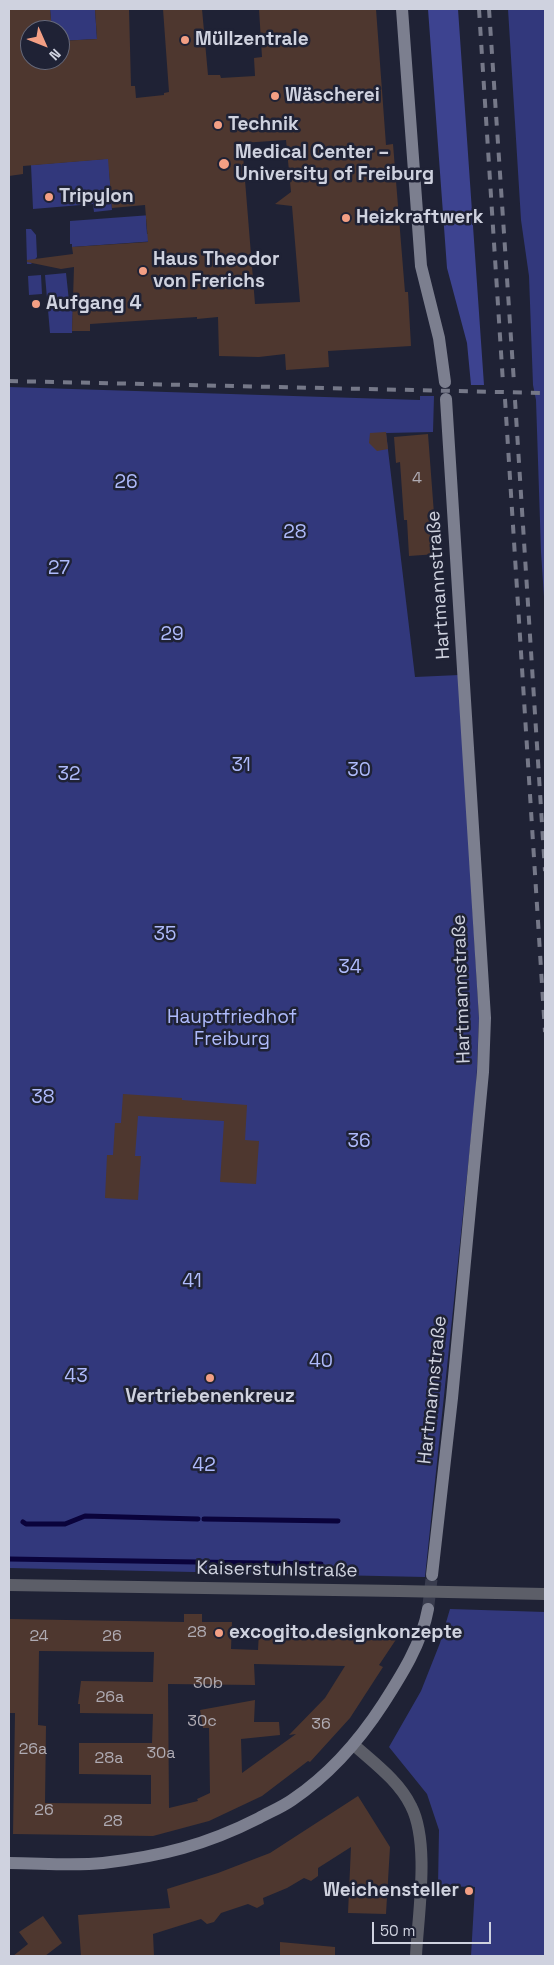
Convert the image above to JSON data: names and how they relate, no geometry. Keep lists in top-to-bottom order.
{
  "streets": {
    "street": ["Hartmannstraße", "Kaiserstuhlstraße"]
  },
  "parks": [
    "26",
    "28",
    "27",
    "29",
    "31",
    "30",
    "32",
    "35",
    "34",
    "Hauptfriedhof Freiburg",
    "38",
    "36",
    "41",
    "40",
    "43",
    "42"
  ],
  "places": [
    "Müllzentrale",
    "Wäscherei",
    "Technik",
    "Medical Center – University of Freiburg",
    "Tripylon",
    "Heizkraftwerk",
    "Haus Theodor von Frerichs",
    "Aufgang 4",
    "Vertriebenenkreuz",
    "excogito.designkonzepte",
    "Weichensteller"
  ],
  "house_numbers": [
    "4",
    "28",
    "24",
    "26",
    "30b",
    "26a",
    "30c",
    "36",
    "26a",
    "30a",
    "28a",
    "26",
    "28"
  ],
  "scale_bar": "50 m",
  "north": "bottom right"
}
